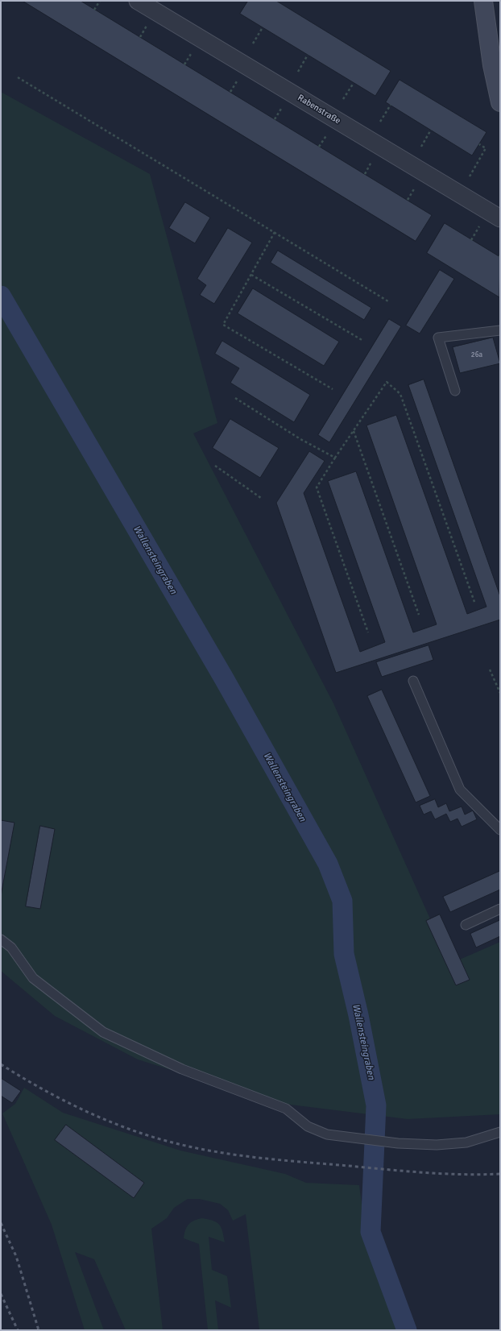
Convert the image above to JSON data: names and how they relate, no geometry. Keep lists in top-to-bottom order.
{
  "streets": {
    "street": ["Rabenstraße"]
  },
  "water": ["Wallensteingraben"],
  "house_numbers": ["26a"]
}
